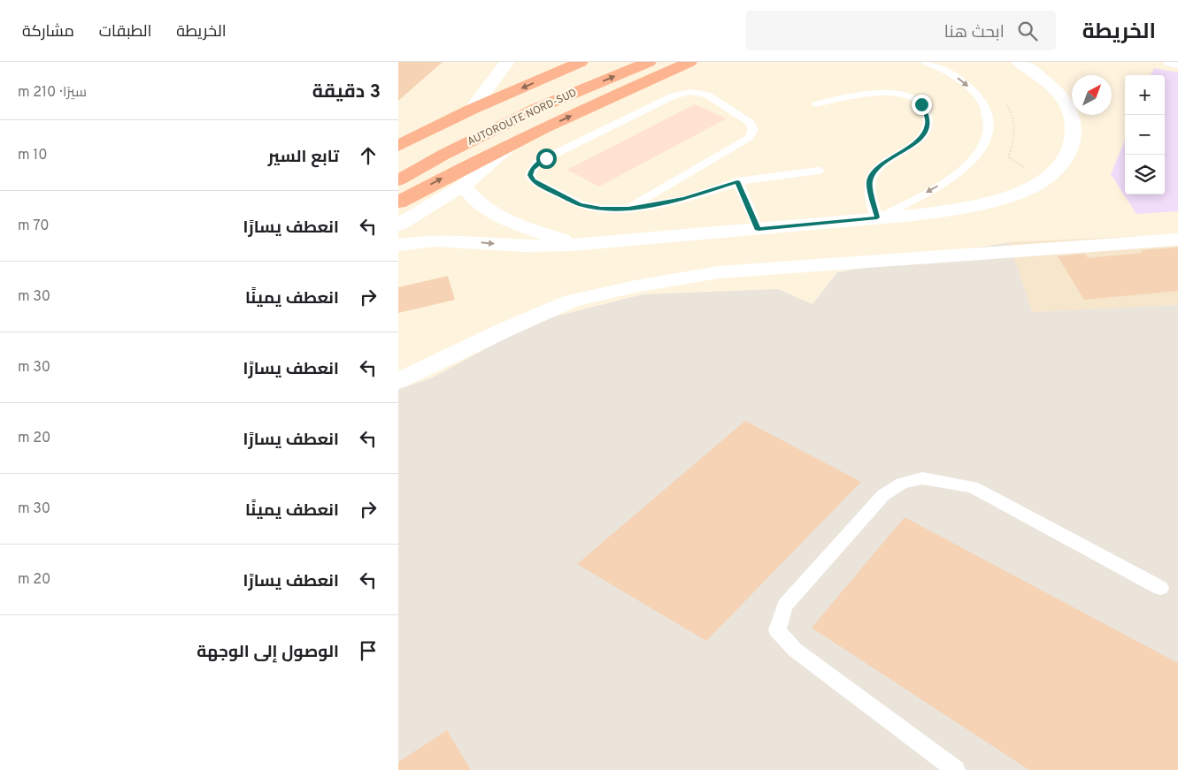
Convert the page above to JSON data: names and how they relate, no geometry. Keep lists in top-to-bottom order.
{
  "streets": {
    "highway": ["AUTOROUTE NORD-SUD"]
  },
  "north": "top right",
  "page": {
    "header": "الخريطة",
    "search": "ابحث هنا",
    "nav": ["الخريطة", "الطبقات", "مشاركة"],
    "heading": ["3 دقيقة", "سيرًا · 210 m"],
    "map_buttons": ["+", "−"],
    "list": [
      ["تابع السير", "10 m"],
      ["انعطف يسارًا", "70 m"],
      ["انعطف يمينًا", "30 m"],
      ["انعطف يسارًا", "30 m"],
      ["انعطف يسارًا", "20 m"],
      ["انعطف يمينًا", "30 m"],
      ["انعطف يسارًا", "20 m"],
      "الوصول إلى الوجهة"
    ]
  }
}
